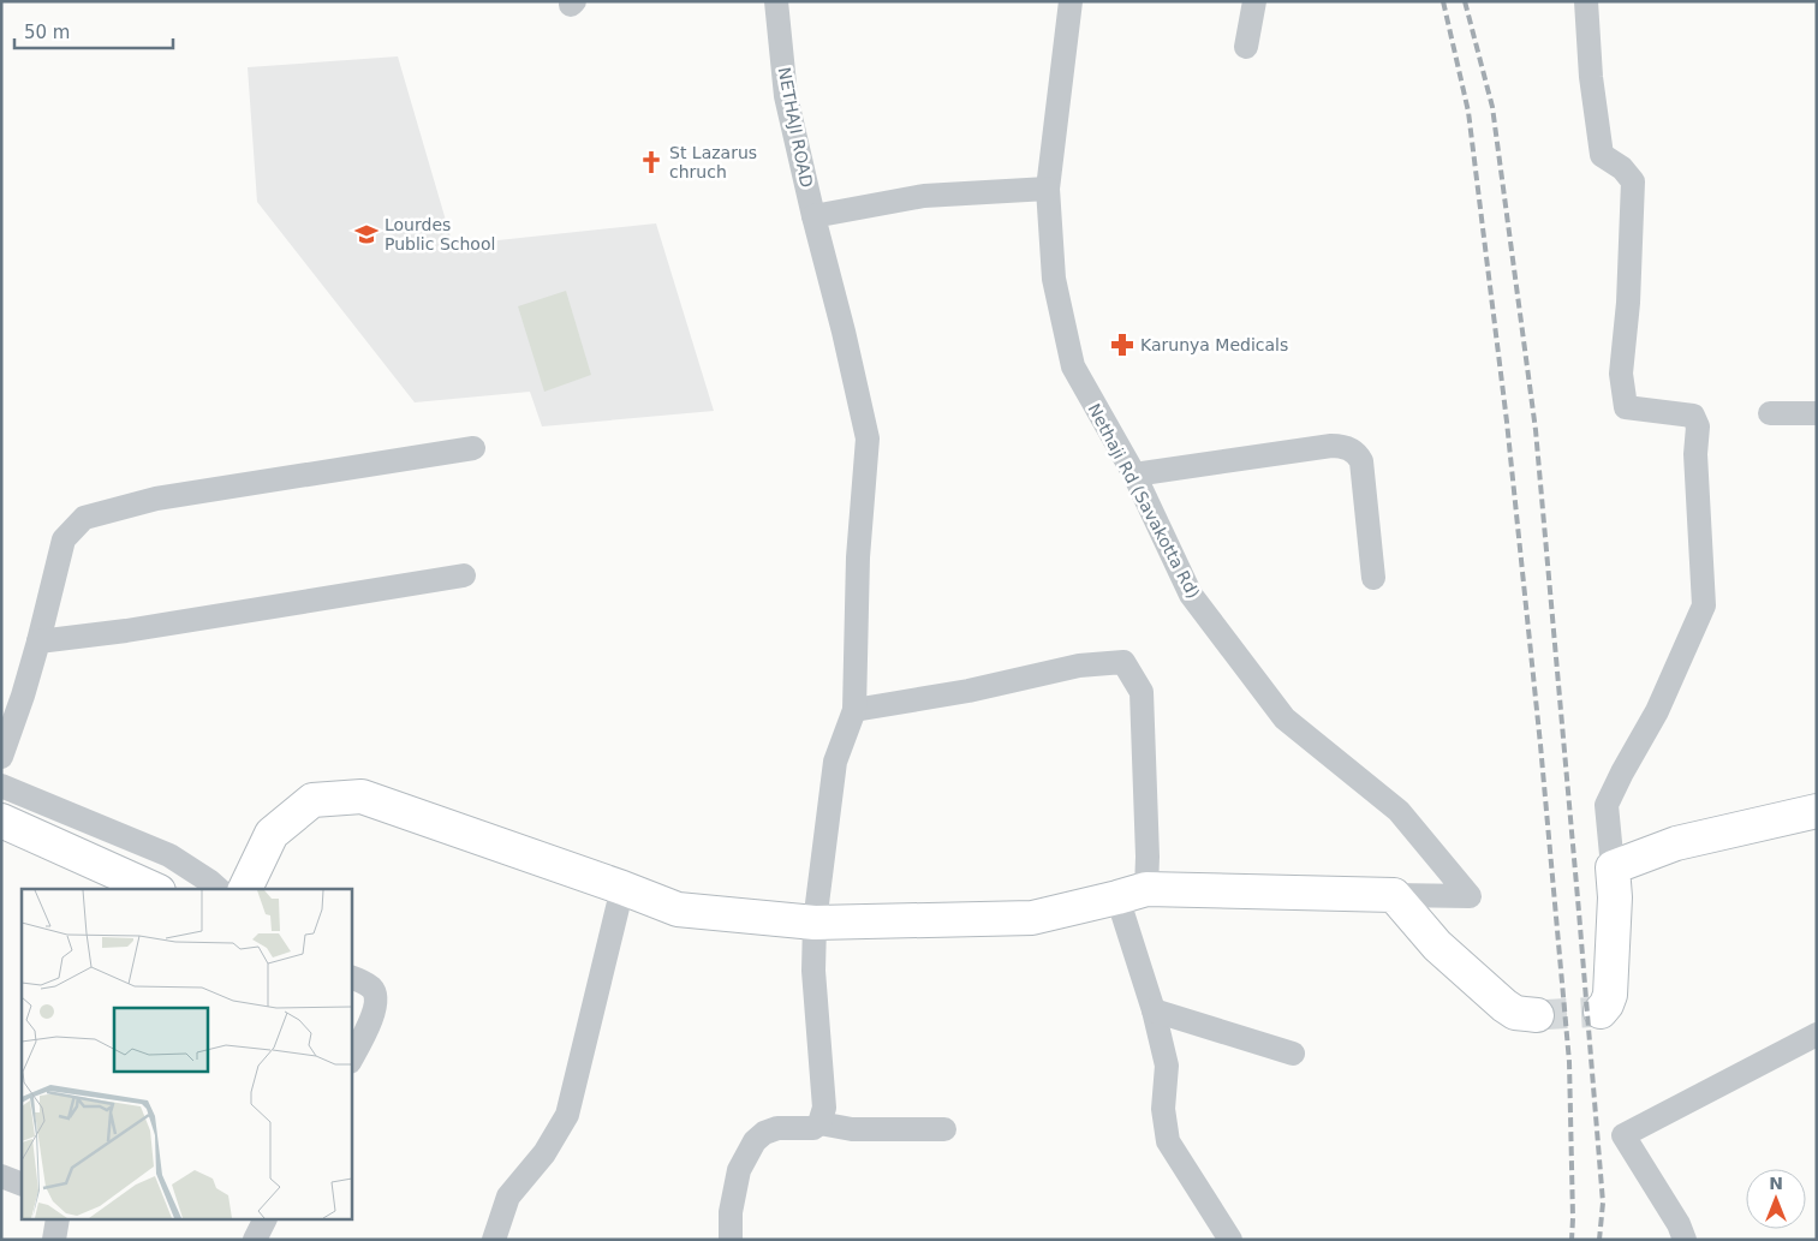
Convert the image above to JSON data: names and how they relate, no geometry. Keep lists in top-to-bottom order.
{
  "streets": {
    "street": ["NETHAJI ROAD", "Nethaji Rd (Savakotta Rd)"]
  },
  "places": {
    "church": ["St Lazarus chruch"],
    "school or university": ["Lourdes Public School"],
    "pharmacy": ["Karunya Medicals"]
  },
  "scale_bar": "50 m",
  "north": "top"
}
